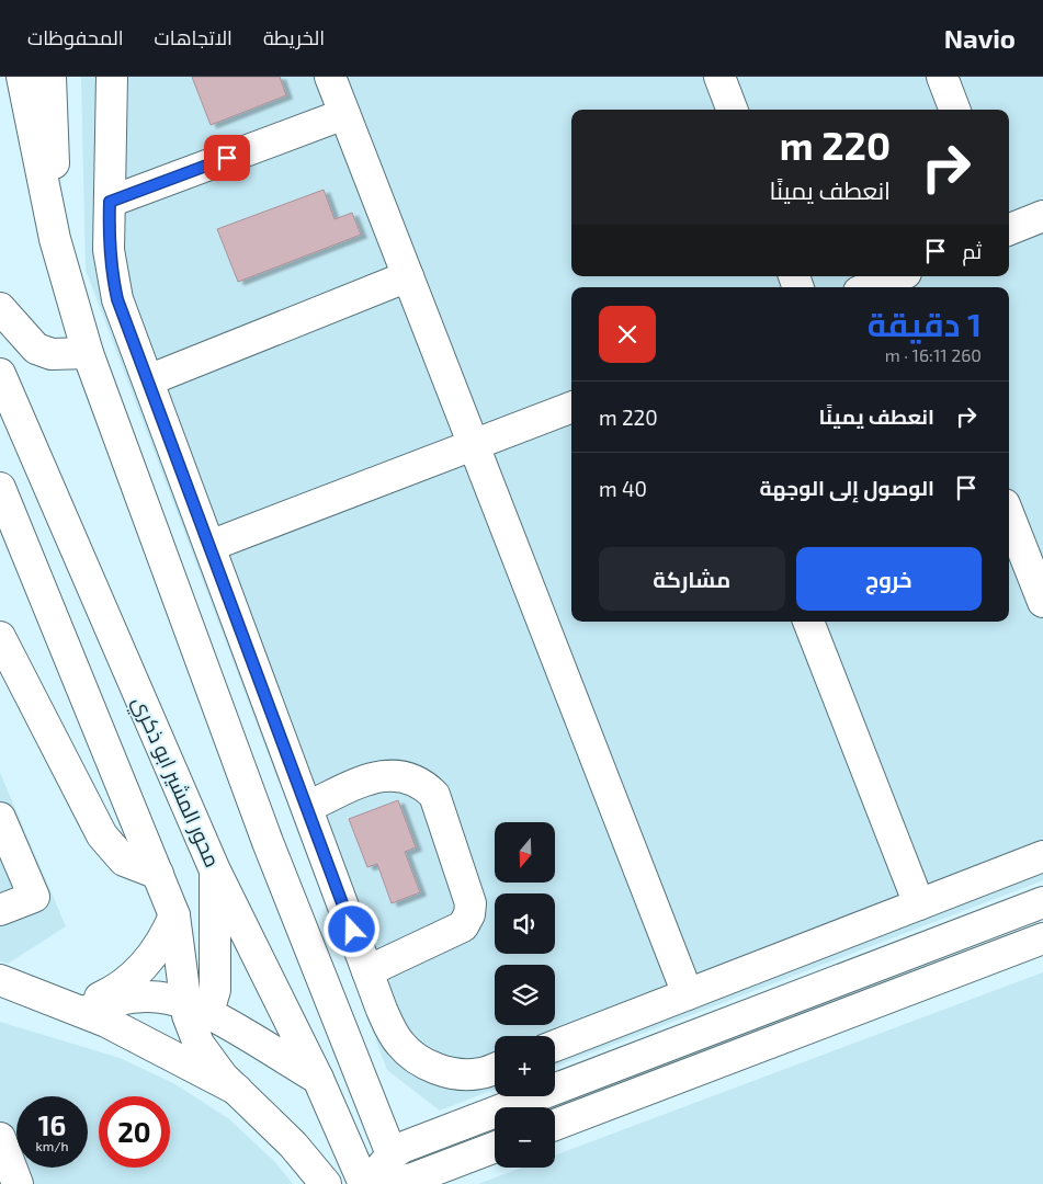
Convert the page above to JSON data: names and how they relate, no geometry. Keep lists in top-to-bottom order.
{
  "streets": {
    "main road": ["محور المشير ابو ذكري"]
  },
  "north": "bottom",
  "page": {
    "header": "Navio",
    "nav": ["الخريطة", "الاتجاهات", "المحفوظات"],
    "turn": ["220 m", "انعطف يمينًا"],
    "then": "ثم",
    "heading": ["1 دقيقة", "260 m · 16:11"],
    "list": [
      {
        "name": "انعطف يمينًا",
        "value": "220 m"
      },
      {
        "name": "الوصول إلى الوجهة",
        "value": "40 m"
      }
    ],
    "buttons": ["خروج", "مشاركة"],
    "map_buttons": ["+", "−"],
    "speed": "16 km/h",
    "limit": "20"
  }
}
